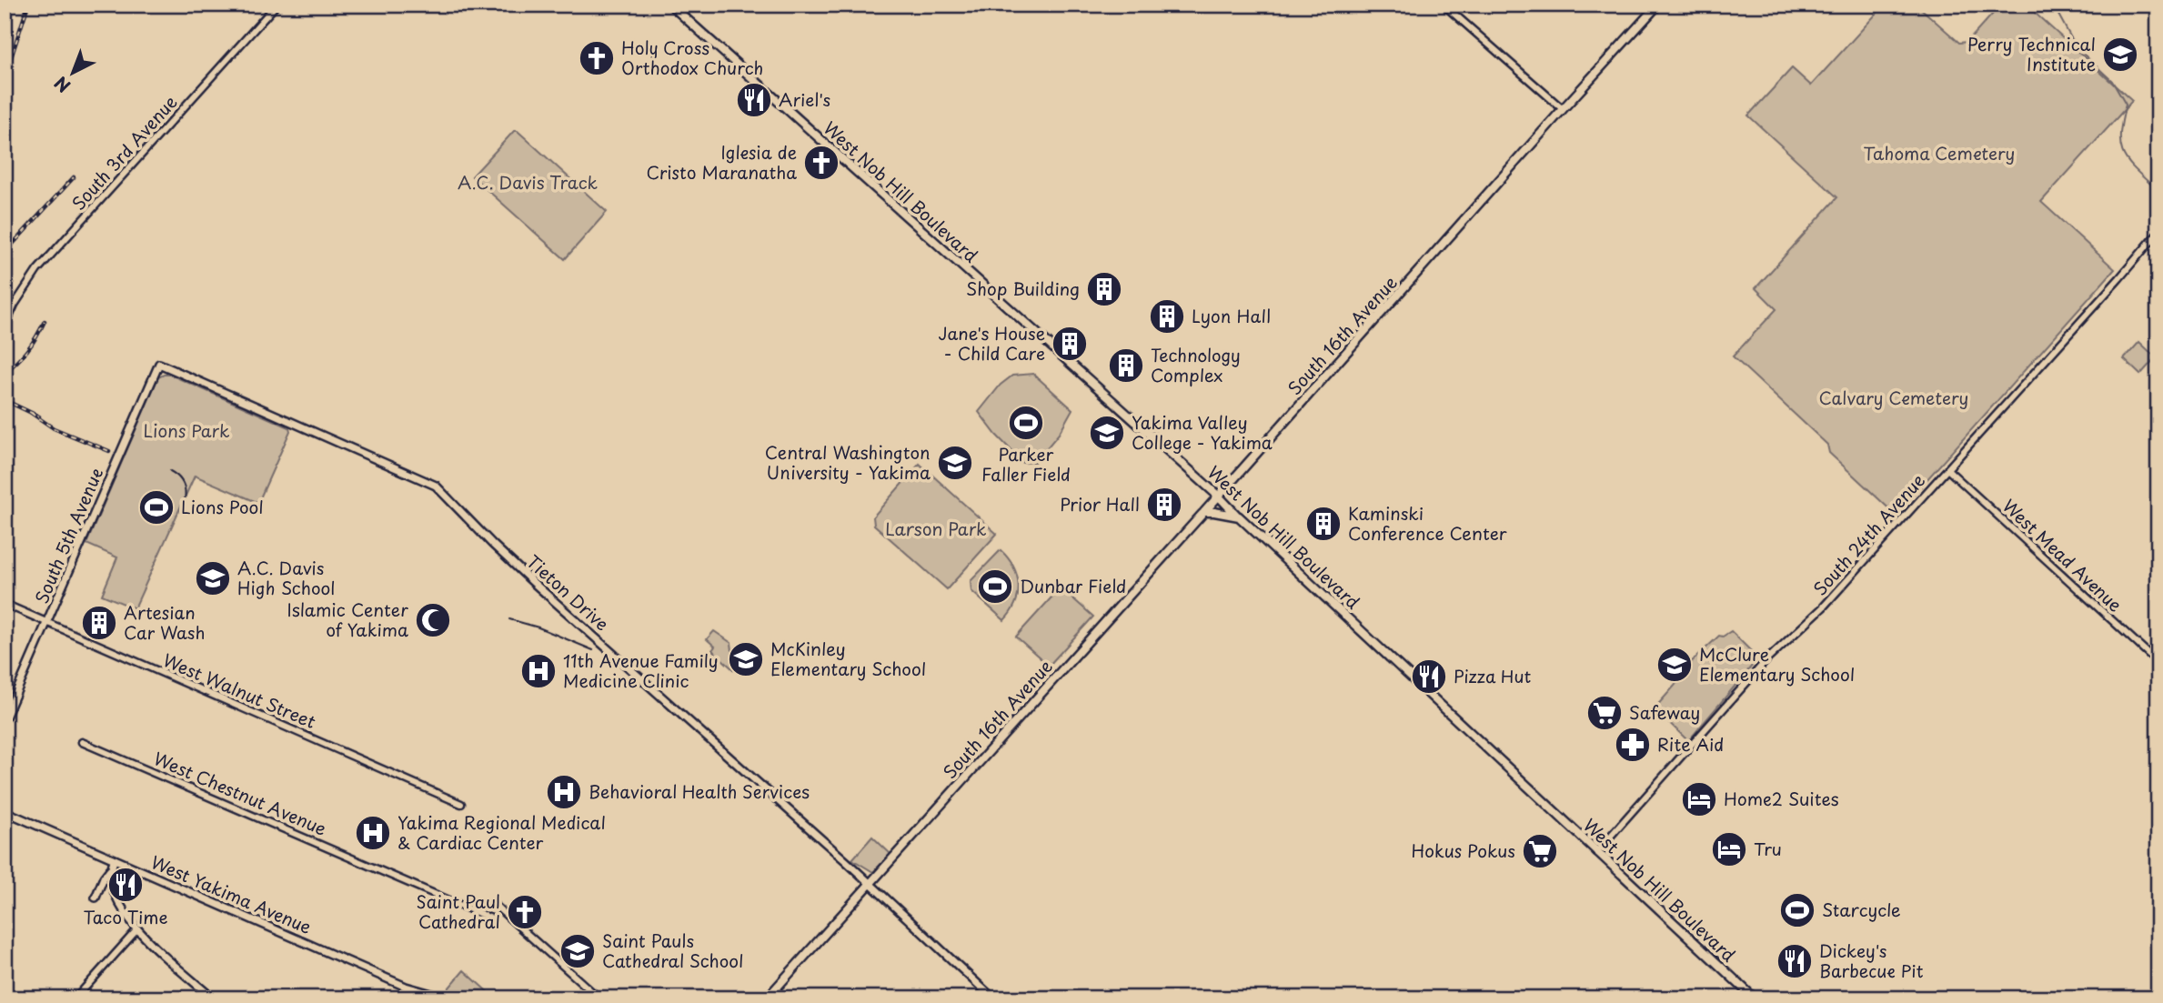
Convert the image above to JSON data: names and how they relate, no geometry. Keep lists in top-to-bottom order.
{
  "streets": {
    "main road": [
      "West Nob Hill Boulevard",
      "South 16th Avenue",
      "South 5th Avenue",
      "Tieton Drive",
      "West Yakima Avenue"
    ],
    "street": [
      "South 3rd Avenue",
      "South 24th Avenue",
      "West Mead Avenue",
      "West Walnut Street",
      "West Chestnut Avenue"
    ]
  },
  "crossings": [
    ["West Nob Hill Boulevard", "South 16th Avenue"],
    ["West Nob Hill Boulevard", "South 24th Avenue"],
    ["South 16th Avenue", "Tieton Drive"],
    ["South 24th Avenue", "West Mead Avenue"],
    ["South 5th Avenue", "Tieton Drive"],
    ["South 5th Avenue", "West Walnut Street"]
  ],
  "parks": [
    "Tahoma Cemetery",
    "A.C. Davis Track",
    "Calvary Cemetery",
    "Lions Park",
    "Larson Park"
  ],
  "places": {
    "school or university": [
      "Perry Technical Institute",
      "Yakima Valley College - Yakima",
      "Central Washington University - Yakima",
      "A.C. Davis High School",
      "McKinley Elementary School",
      "McClure Elementary School",
      "Saint Pauls Cathedral School"
    ],
    "church": ["Holy Cross Orthodox Church", "Iglesia de Cristo Maranatha", "Saint Paul Cathedral"],
    "restaurant": [
      "Ariel's",
      "Pizza Hut",
      "Taco Time",
      "Dickey's Barbecue Pit"
    ],
    "building": [
      "Shop Building",
      "Lyon Hall",
      "Jane's House - Child Care",
      "Technology Complex",
      "Prior Hall",
      "Kaminski Conference Center",
      "Artesian Car Wash"
    ],
    "sports": [
      "Parker Faller Field",
      "Lions Pool",
      "Dunbar Field",
      "Starcycle"
    ],
    "mosque": ["Islamic Center of Yakima"],
    "hospital": ["11th Avenue Family Medicine Clinic", "Behavioral Health Services", "Yakima Regional Medical & Cardiac Center"],
    "supermarket": ["Safeway", "Hokus Pokus"],
    "pharmacy": ["Rite Aid"],
    "hotel": ["Home2 Suites", "Tru"]
  },
  "north": "bottom left"
}
